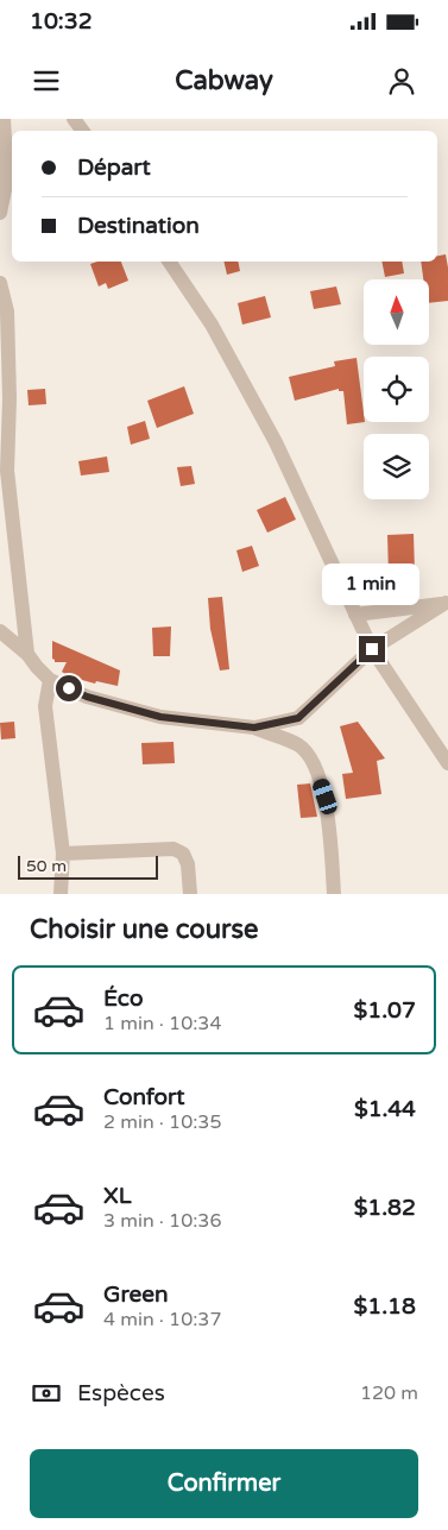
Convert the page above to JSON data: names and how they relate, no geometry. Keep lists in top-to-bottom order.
{
  "scale_bar": "50 m",
  "north": "top",
  "page": {
    "status": "10:32",
    "header": "Cabway",
    "banner": ["Départ", "Destination"],
    "bubble": "1 min",
    "scale": "50 m",
    "heading": "Choisir une course",
    "list": [
      {
        "name": "Éco",
        "note": "1 min · 10:34",
        "value": "$1.07"
      },
      {
        "name": "Confort",
        "note": "2 min · 10:35",
        "value": "$1.44"
      },
      {
        "name": "XL",
        "note": "3 min · 10:36",
        "value": "$1.82"
      },
      {
        "name": "Green",
        "note": "4 min · 10:37",
        "value": "$1.18"
      }
    ],
    "pay": ["Espèces", "120 m"],
    "buttons": "Confirmer"
  }
}
